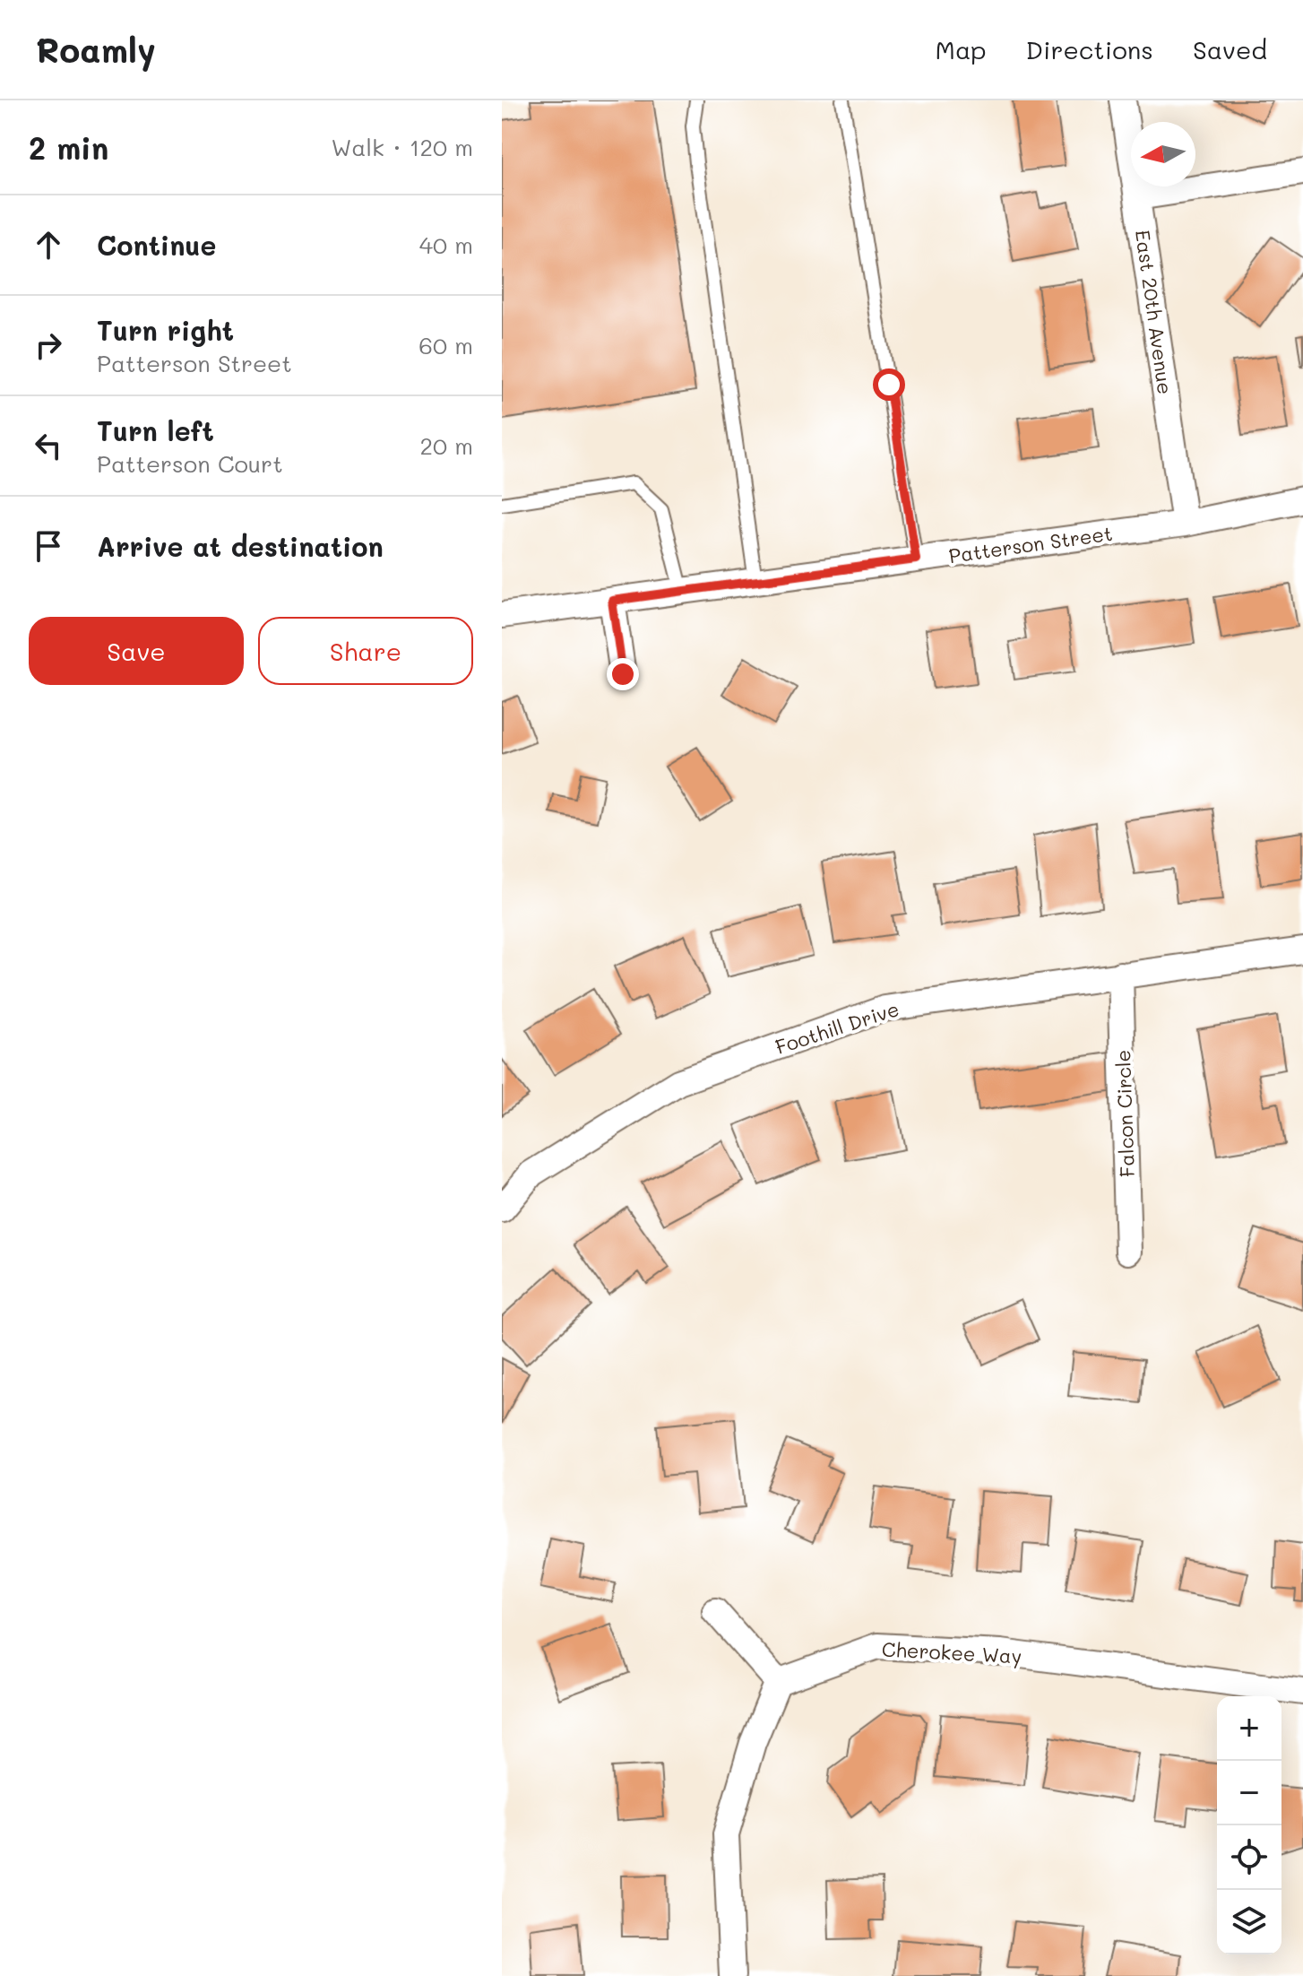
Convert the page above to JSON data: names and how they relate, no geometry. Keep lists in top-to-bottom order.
{
  "streets": {
    "street": [
      "East 20th Avenue",
      "Patterson Street",
      "Foothill Drive",
      "Falcon Circle",
      "Cherokee Way"
    ]
  },
  "crossings": [
    ["East 20th Avenue", "Patterson Street"],
    ["Foothill Drive", "Falcon Circle"]
  ],
  "north": "left",
  "page": {
    "header": "Roamly",
    "nav": ["Map", "Directions", "Saved"],
    "heading": ["2 min", "Walk · 120 m"],
    "list": [
      ["Continue", "40 m"],
      ["Turn right", "Patterson Street", "60 m"],
      ["Turn left", "Patterson Court", "20 m"],
      "Arrive at destination"
    ],
    "buttons": ["Save", "Share"],
    "map_buttons": ["+", "−"]
  }
}
